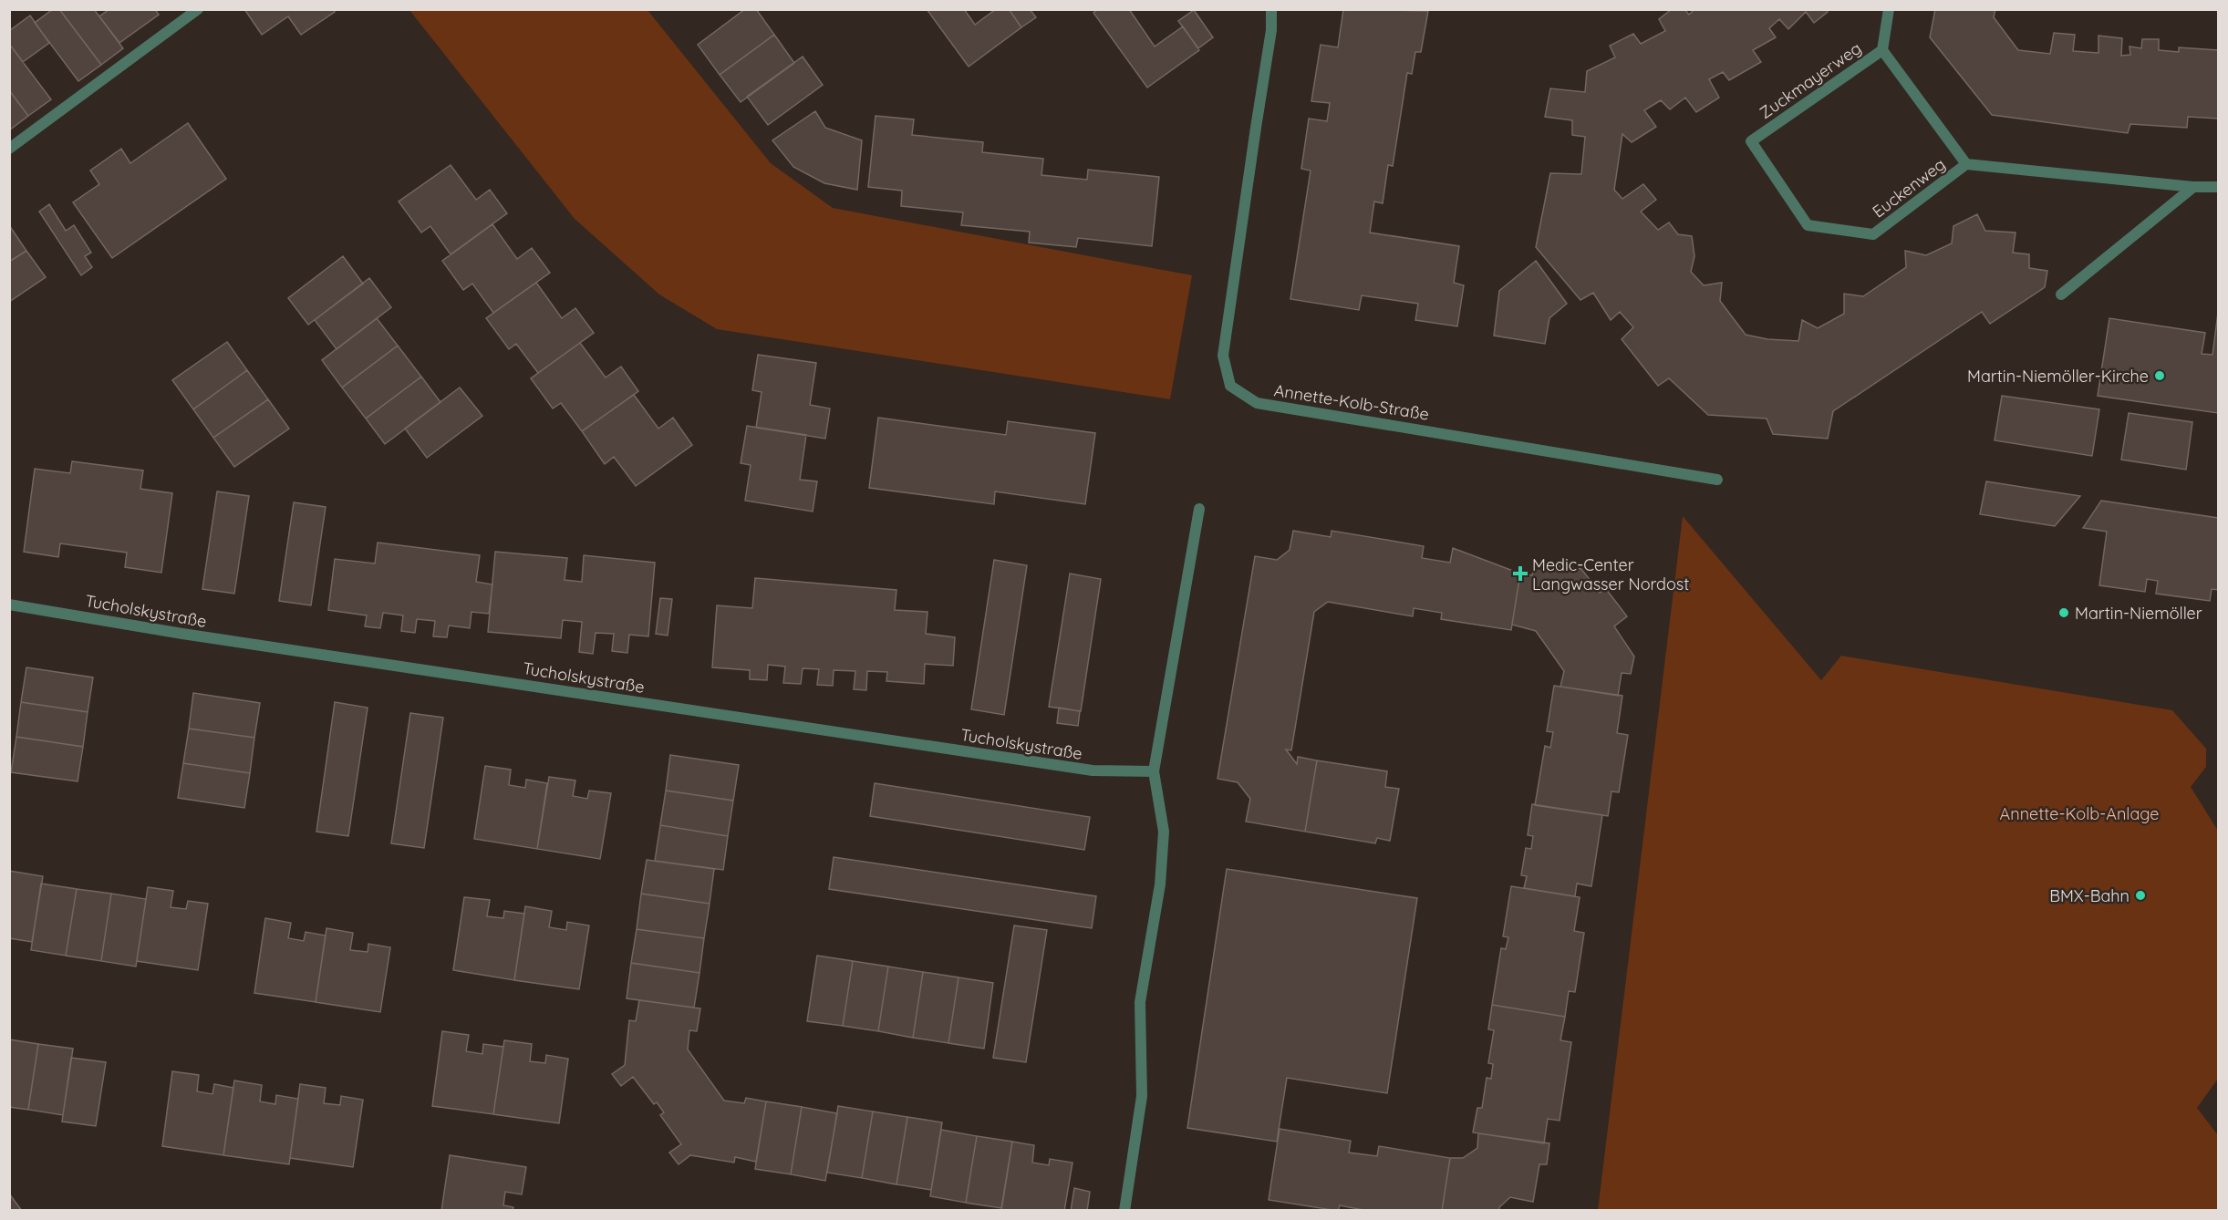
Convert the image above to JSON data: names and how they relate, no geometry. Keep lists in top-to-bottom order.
{
  "streets": {
    "street": [
      "Zuckmayerweg",
      "Euckenweg",
      "Annette-Kolb-Straße",
      "Tucholskystraße"
    ]
  },
  "crossings": [
    ["Zuckmayerweg", "Euckenweg"]
  ],
  "parks": ["Annette-Kolb-Anlage"],
  "places": {
    "other": ["Martin-Niemöller-Kirche", "Martin-Niemöller", "BMX-Bahn"],
    "health": ["Medic-Center Langwasser Nordost"]
  }
}
